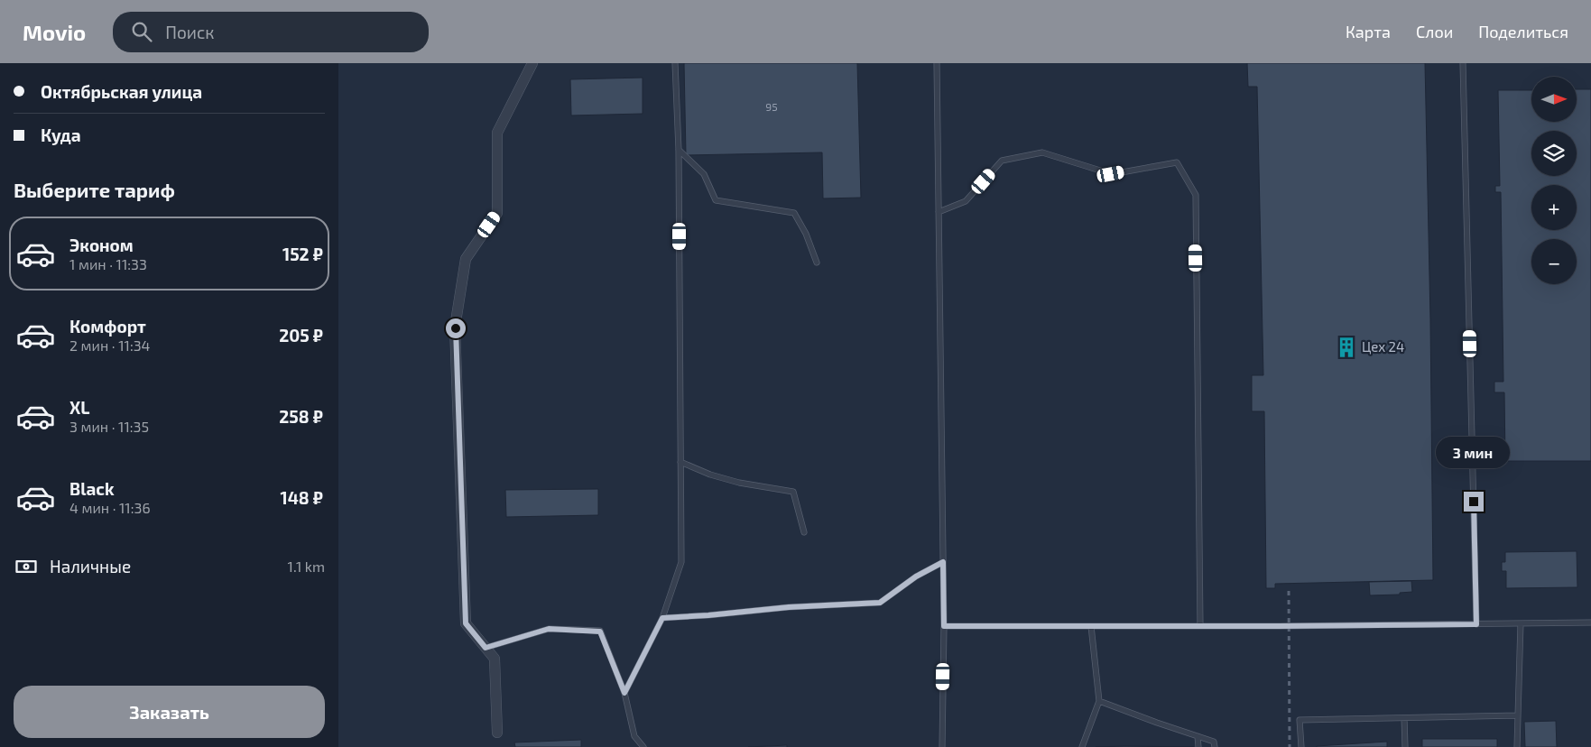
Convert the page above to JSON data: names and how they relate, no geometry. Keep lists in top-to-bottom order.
{
  "places": {
    "building": ["Цех 24"]
  },
  "house_numbers": ["95"],
  "north": "right",
  "page": {
    "header": "Movio",
    "search": "Поиск",
    "nav": ["Карта", "Слои", "Поделиться"],
    "banner": ["Октябрьская улица", "Куда"],
    "map_buttons": ["+", "−"],
    "heading": "Выберите тариф",
    "list": [
      {
        "name": "Эконом",
        "note": "1 мин · 11:33",
        "value": "152 ₽"
      },
      {
        "name": "Комфорт",
        "note": "2 мин · 11:34",
        "value": "205 ₽"
      },
      {
        "name": "XL",
        "note": "3 мин · 11:35",
        "value": "258 ₽"
      },
      {
        "name": "Black",
        "note": "4 мин · 11:36",
        "value": "148 ₽"
      }
    ],
    "bubble": "3 мин",
    "pay": ["Наличные", "1.1 km"],
    "buttons": "Заказать"
  }
}
